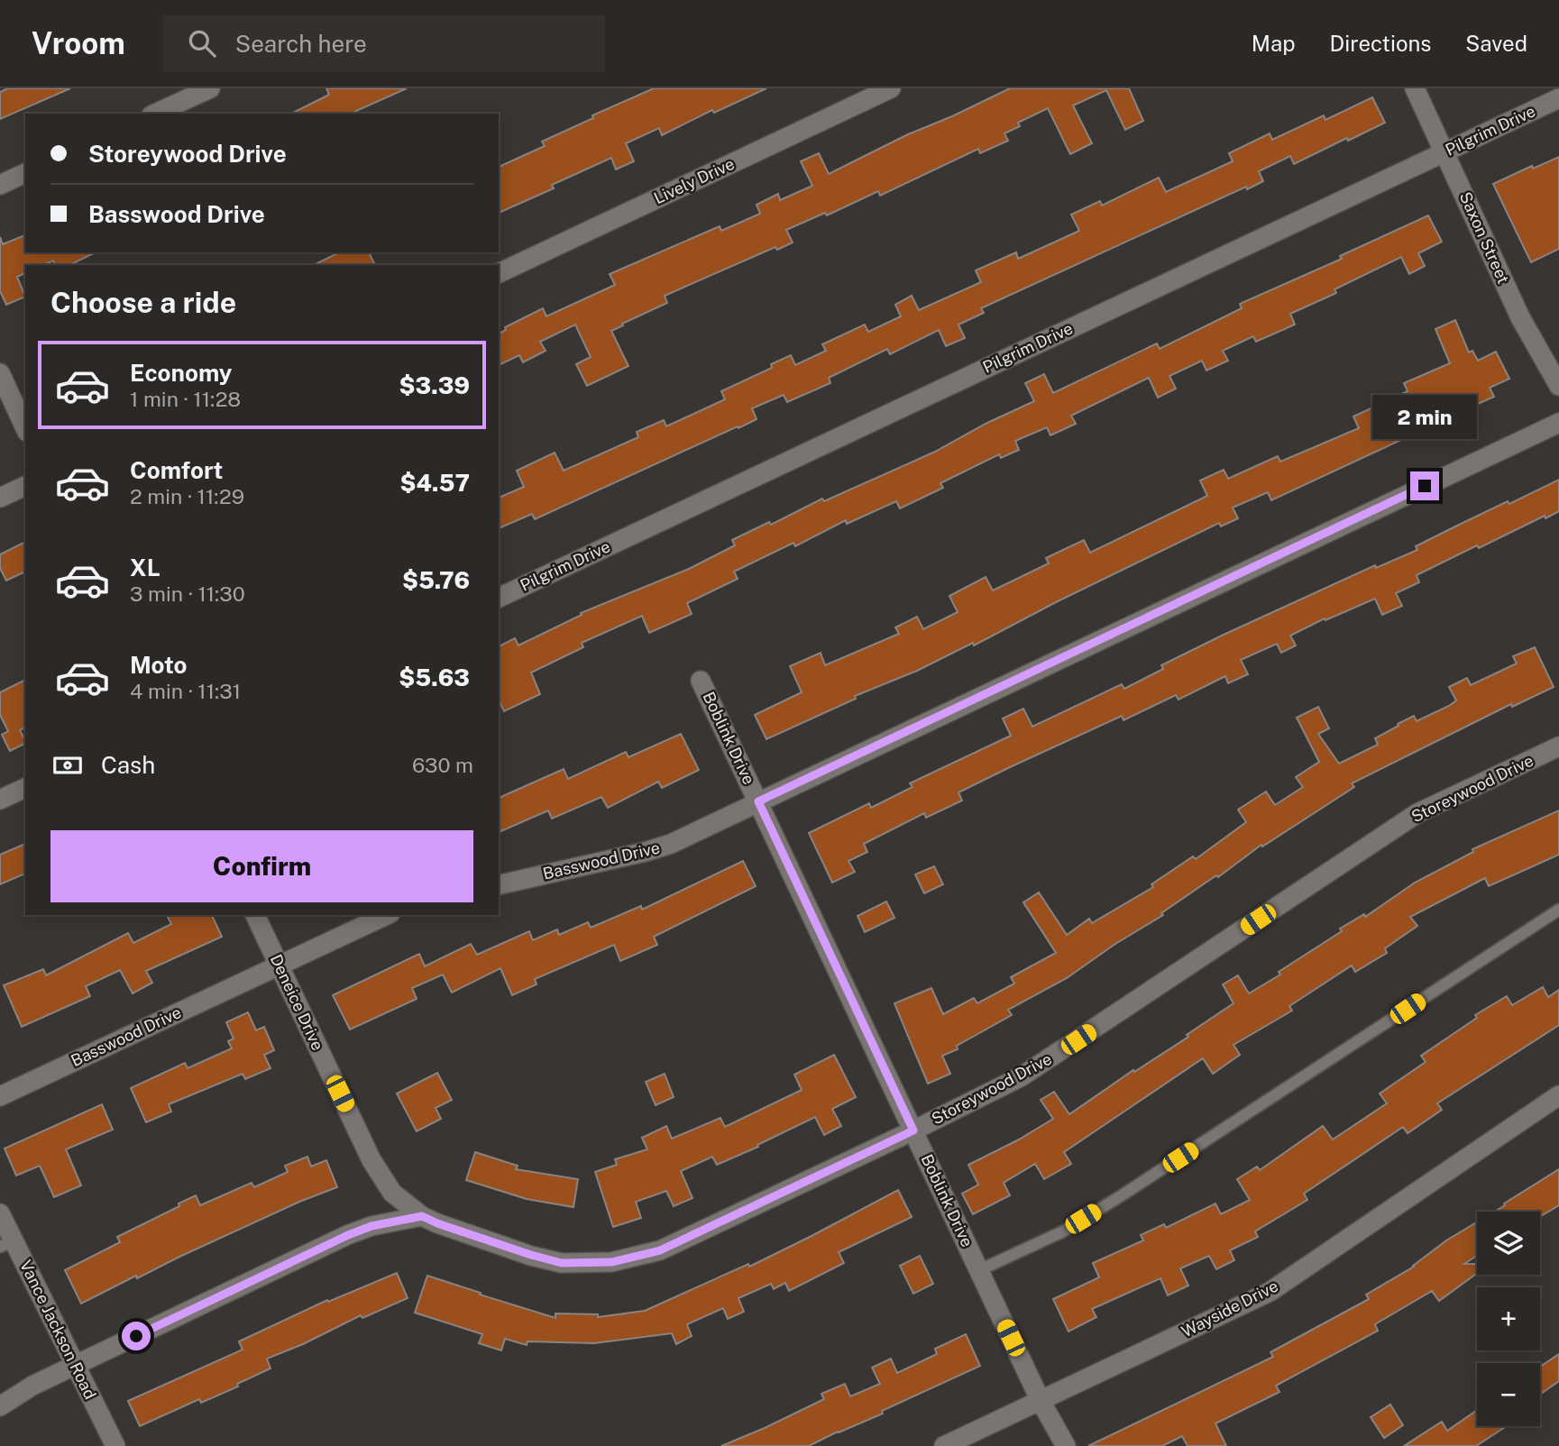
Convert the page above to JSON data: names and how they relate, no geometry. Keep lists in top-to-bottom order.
{
  "streets": {
    "street": [
      "Pilgrim Drive",
      "Lively Drive",
      "Saxon Street",
      "Boblink Drive",
      "Storeywood Drive",
      "Basswood Drive",
      "Deneice Drive",
      "Wayside Drive",
      "Vance Jackson Road"
    ]
  },
  "crossings": [
    ["Pilgrim Drive", "Saxon Street"],
    ["Boblink Drive", "Storeywood Drive"],
    ["Boblink Drive", "Basswood Drive"],
    ["Boblink Drive", "Wayside Drive"],
    ["Storeywood Drive", "Deneice Drive"],
    ["Basswood Drive", "Deneice Drive"]
  ],
  "page": {
    "header": "Vroom",
    "search": "Search here",
    "nav": ["Map", "Directions", "Saved"],
    "banner": ["Storeywood Drive", "Basswood Drive"],
    "heading": "Choose a ride",
    "list": [
      {
        "name": "Economy",
        "note": "1 min · 11:28",
        "value": "$3.39"
      },
      {
        "name": "Comfort",
        "note": "2 min · 11:29",
        "value": "$4.57"
      },
      {
        "name": "XL",
        "note": "3 min · 11:30",
        "value": "$5.76"
      },
      {
        "name": "Moto",
        "note": "4 min · 11:31",
        "value": "$5.63"
      }
    ],
    "bubble": "2 min",
    "pay": ["Cash", "630 m"],
    "buttons": "Confirm",
    "map_buttons": ["+", "−"]
  }
}
